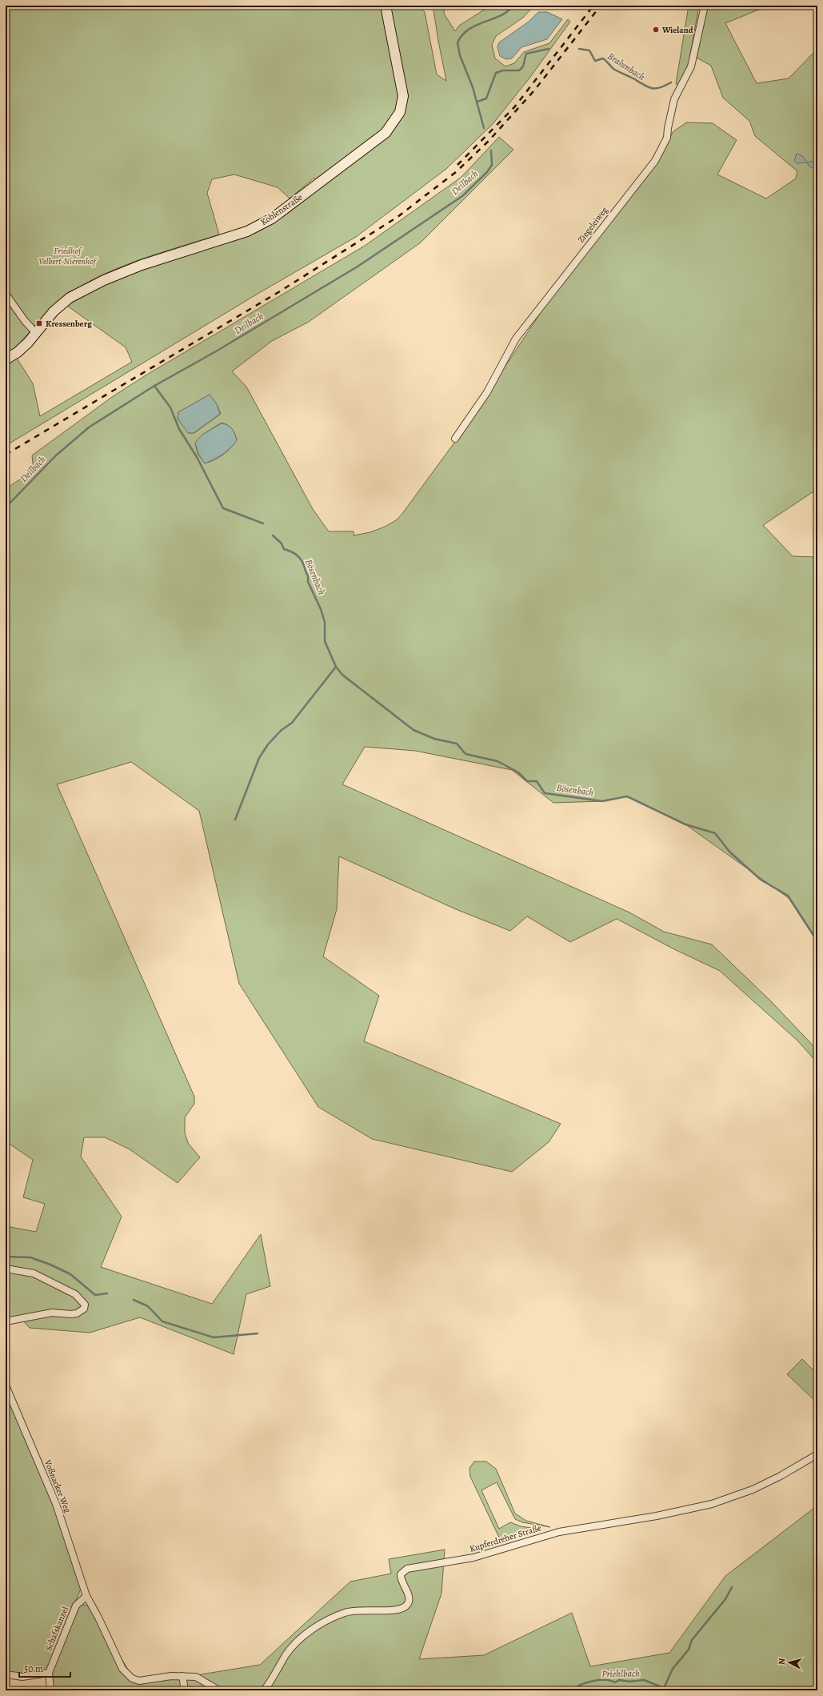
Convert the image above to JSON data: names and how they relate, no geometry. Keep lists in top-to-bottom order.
{
  "streets": {
    "main road": ["Kohlenstraße"],
    "street": [
      "Ziegeleiweg",
      "Voßnacker Weg",
      "Kupferdreher Straße",
      "Schafskanzel"
    ]
  },
  "crossings": [
    ["Voßnacker Weg", "Schafskanzel"]
  ],
  "water": [
    "Brakenbach",
    "Deilbach",
    "Bösenbach",
    "Priehlbach"
  ],
  "parks": ["Friedhof Velbert-Nierenhof"],
  "places": {
    "other": ["Wieland"],
    "transit": ["Kressenberg"]
  },
  "scale_bar": "50 m",
  "north": "left"
}
